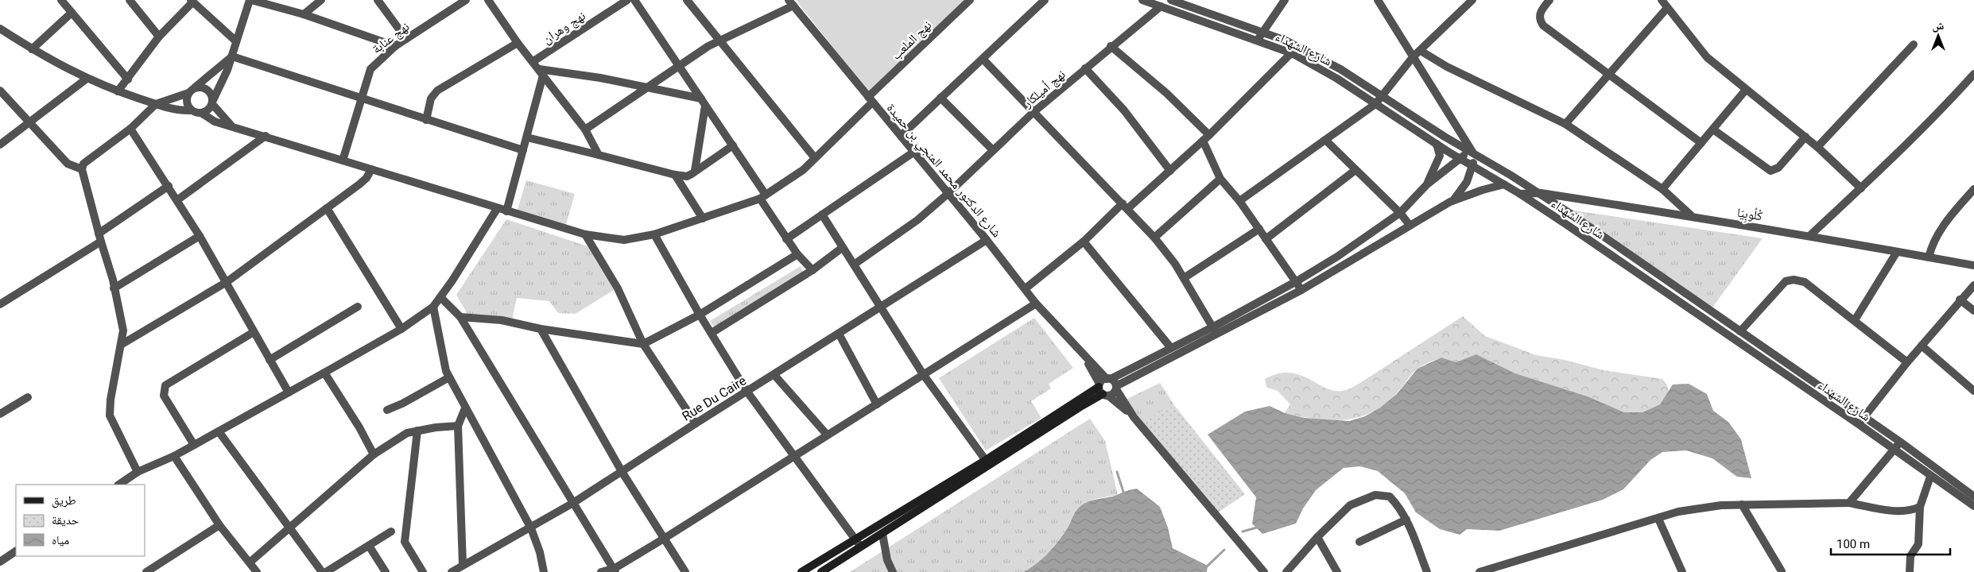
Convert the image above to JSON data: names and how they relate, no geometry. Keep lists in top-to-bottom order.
{
  "streets": {
    "street": [
      "نهج وهران",
      "نهج عنابة",
      "نهج الملعب",
      "شارع الشهداء",
      "نهج أميلكار",
      "شارع الدكتور محمد المنجي بن حميدة",
      "كْلُوبِيَا",
      "Rue Du Caire"
    ]
  },
  "crossings": [
    ["نهج عنابة", "نهج الملعب"],
    ["نهج الملعب", "شارع الدكتور محمد المنجي بن حميدة"],
    ["شارع الشهداء", "نهج أميلكار"],
    ["شارع الشهداء", "كْلُوبِيَا"],
    ["نهج أميلكار", "شارع الدكتور محمد المنجي بن حميدة"],
    ["شارع الدكتور محمد المنجي بن حميدة", "Rue Du Caire"]
  ],
  "legend": ["طريق", "حديقة", "مياه"],
  "scale_bar": "100 m",
  "north": "top"
}
